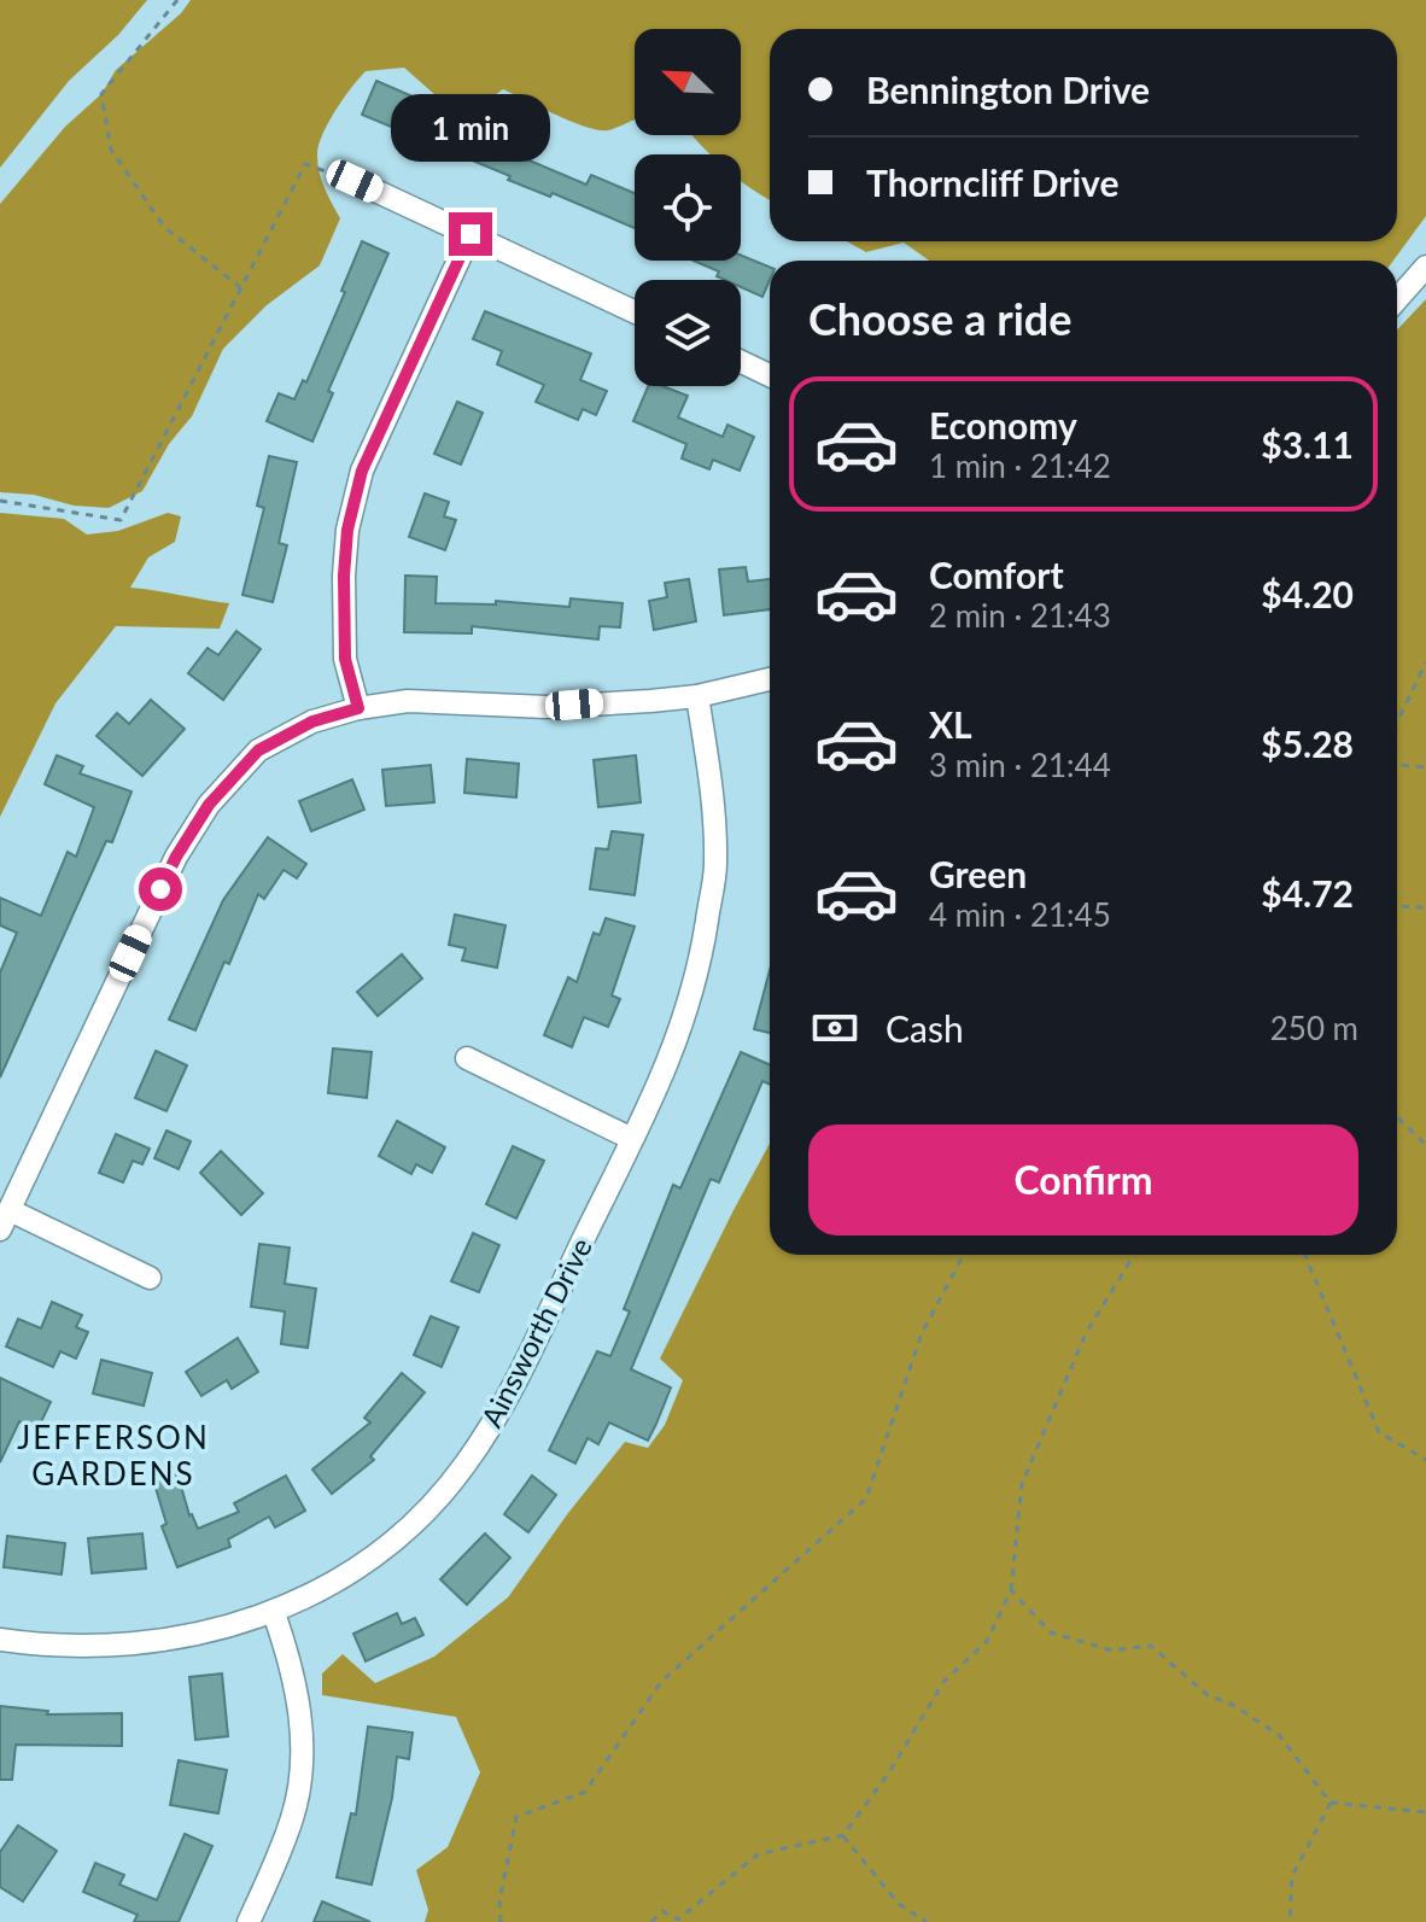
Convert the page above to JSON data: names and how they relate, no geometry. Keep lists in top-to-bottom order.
{
  "streets": {
    "street": ["Ainsworth Drive"]
  },
  "districts": ["JEFFERSON GARDENS"],
  "north": "top left",
  "page": {
    "banner": ["Bennington Drive", "Thorncliff Drive"],
    "bubble": "1 min",
    "heading": "Choose a ride",
    "list": [
      {
        "name": "Economy",
        "note": "1 min · 21:42",
        "value": "$3.11"
      },
      {
        "name": "Comfort",
        "note": "2 min · 21:43",
        "value": "$4.20"
      },
      {
        "name": "XL",
        "note": "3 min · 21:44",
        "value": "$5.28"
      },
      {
        "name": "Green",
        "note": "4 min · 21:45",
        "value": "$4.72"
      }
    ],
    "pay": ["Cash", "250 m"],
    "buttons": "Confirm"
  }
}
